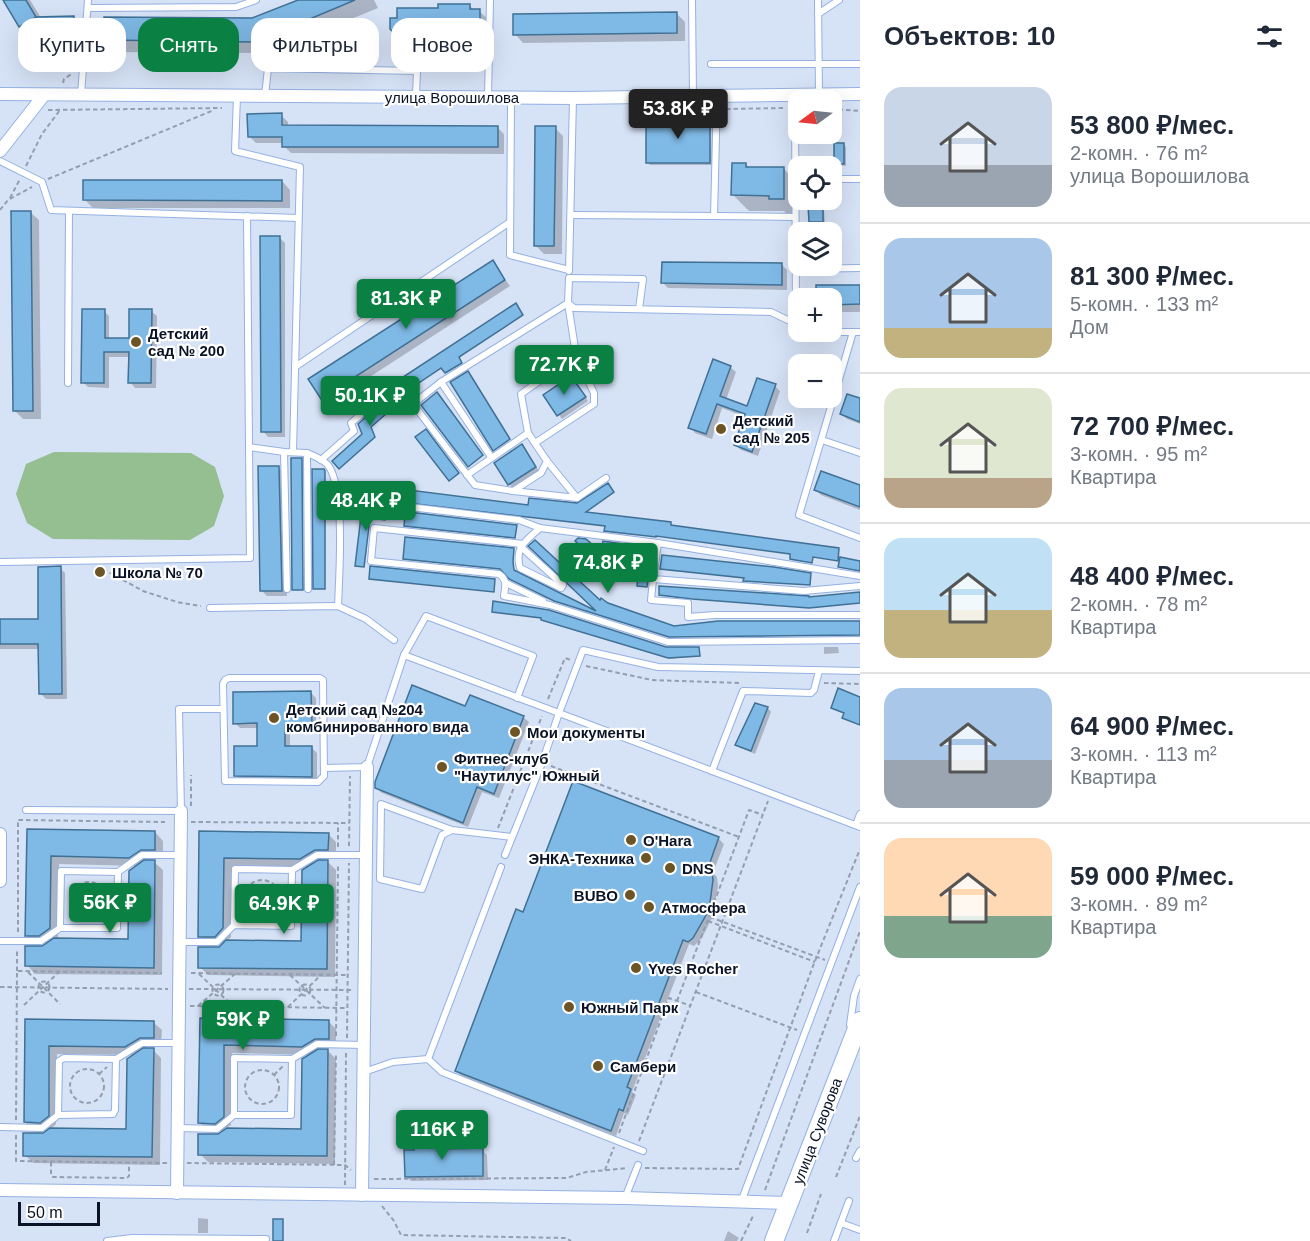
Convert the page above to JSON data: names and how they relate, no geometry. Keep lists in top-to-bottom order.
{
  "streets": {
    "main road": ["улица Суворова"],
    "street": ["улица Ворошилова"]
  },
  "places": [
    "Детский сад № 200",
    "Детский сад № 205",
    "Школа № 70",
    "Детский сад №204 комбинированного вида",
    "Мои документы",
    "Фитнес-клуб \"Наутилус\" Южный",
    "O'Hara",
    "ЭНКА-Техника",
    "DNS",
    "BUBO",
    "Атмосфера",
    "Yves Rocher",
    "Южный Парк",
    "Самбери"
  ],
  "scale_bar": "50 m",
  "north": "left",
  "page": {
    "heading": "Объектов: 10",
    "chip": [
      "Купить",
      "Снять",
      "Фильтры",
      "Новое"
    ],
    "list": [
      {
        "name": "53 800 ₽/мес.",
        "note": "2-комн. · 76 m² · улица Ворошилова"
      },
      {
        "name": "81 300 ₽/мес.",
        "note": "5-комн. · 133 m² · Дом"
      },
      {
        "name": "72 700 ₽/мес.",
        "note": "3-комн. · 95 m² · Квартира"
      },
      {
        "name": "48 400 ₽/мес.",
        "note": "2-комн. · 78 m² · Квартира"
      },
      {
        "name": "64 900 ₽/мес.",
        "note": "3-комн. · 113 m² · Квартира"
      },
      {
        "name": "59 000 ₽/мес.",
        "note": "3-комн. · 89 m² · Квартира"
      }
    ],
    "price": [
      "53.8K ₽",
      "81.3K ₽",
      "72.7K ₽",
      "50.1K ₽",
      "48.4K ₽",
      "74.8K ₽",
      "56K ₽",
      "64.9K ₽",
      "59K ₽",
      "116K ₽"
    ],
    "map_buttons": ["+", "−"],
    "scale": "50 m"
  }
}
